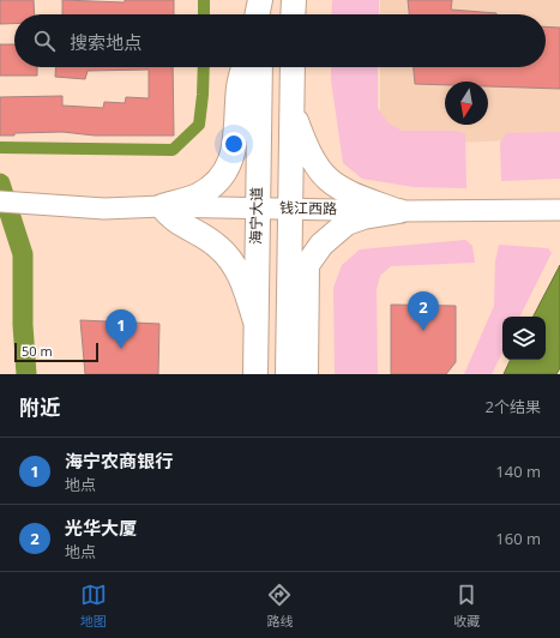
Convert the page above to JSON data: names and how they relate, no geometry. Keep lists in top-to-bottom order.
{
  "streets": {
    "highway": ["海宁大道"],
    "main road": ["钱江西路"]
  },
  "crossings": [
    ["钱江西路", "海宁大道"]
  ],
  "scale_bar": "50 m",
  "north": "bottom",
  "page": {
    "search": "搜索地点",
    "pins": ["2", "1"],
    "scale": "50 m",
    "heading": ["附近", "2个结果"],
    "list": [
      {
        "mark": "1",
        "name": "海宁农商银行",
        "note": "地点",
        "value": "140 m"
      },
      {
        "mark": "2",
        "name": "光华大厦",
        "note": "地点",
        "value": "160 m"
      }
    ],
    "nav": ["地图", "路线", "收藏"]
  }
}
